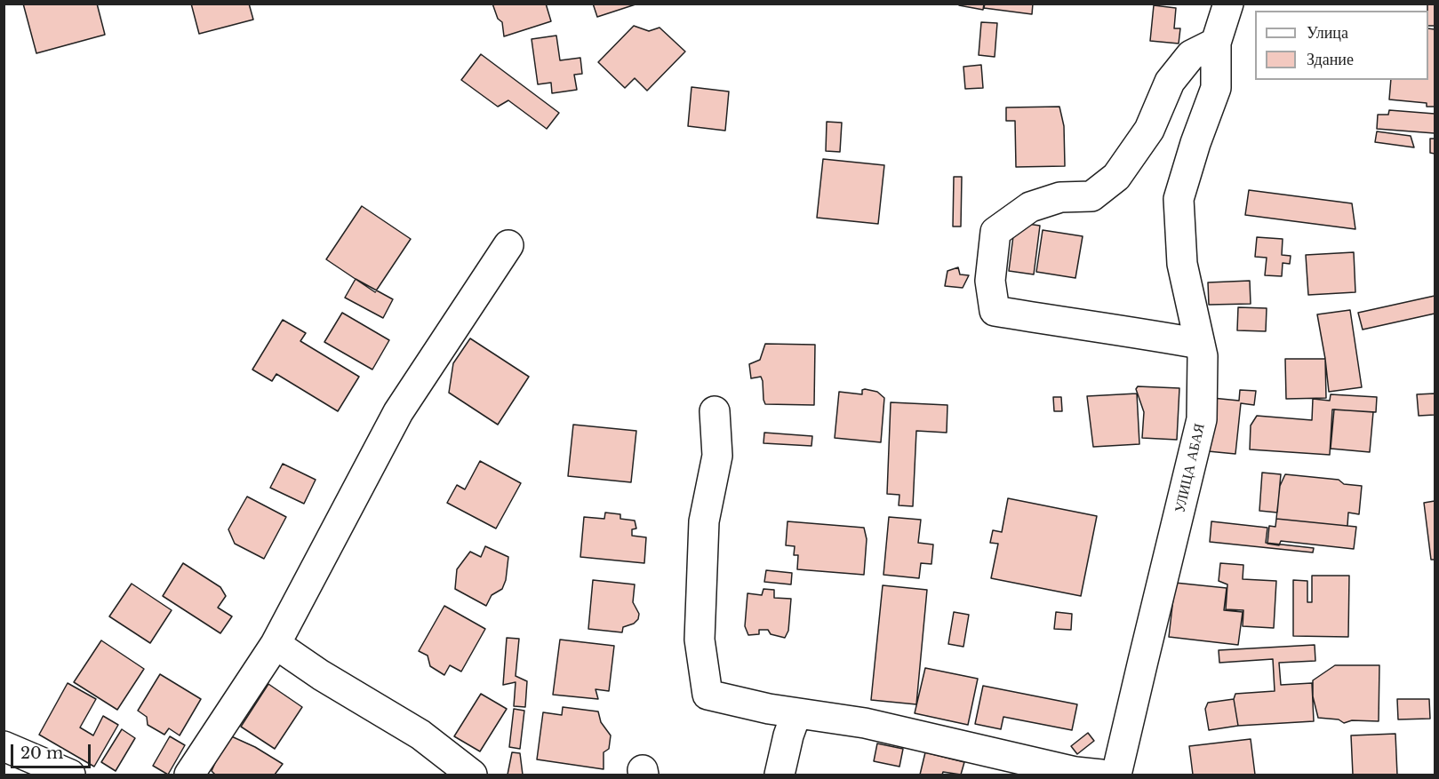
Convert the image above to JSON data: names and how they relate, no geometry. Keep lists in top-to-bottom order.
{
  "streets": {
    "street": ["УЛИЦА АБАЯ"]
  },
  "legend": ["Улица", "Здание"],
  "scale_bar": "20 m"
}
